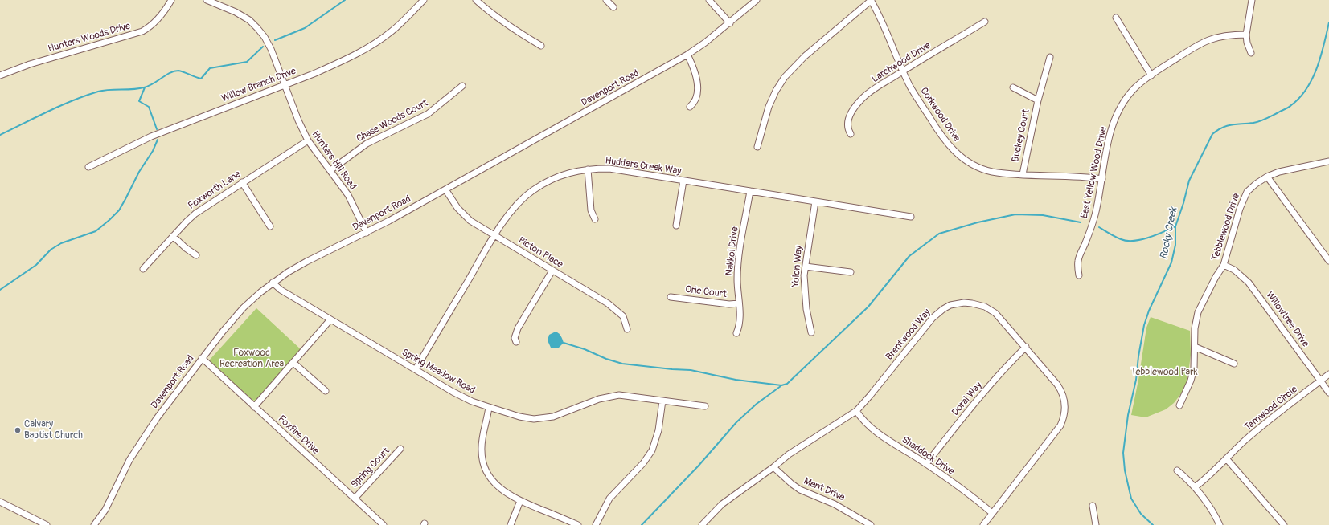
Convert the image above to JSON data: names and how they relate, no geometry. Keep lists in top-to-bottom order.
{
  "streets": {
    "street": [
      "Hunters Woods Drive",
      "Larchwood Drive",
      "Willow Branch Drive",
      "Davenport Road",
      "Corkwood Drive",
      "Chase Woods Court",
      "Buckey Court",
      "Hunters Hill Road",
      "Hudders Creek Way",
      "East Yellow Wood Drive",
      "Foxworth Lane",
      "Tebblewood Drive",
      "Nakkol Drive",
      "Picton Place",
      "Yolon Way",
      "Orie Court",
      "Willowtree Drive",
      "Brentwood Way",
      "Spring Meadow Road",
      "Doral Way",
      "Tamwood Circle",
      "Foxfire Drive",
      "Shaddock Drive",
      "Spring Court",
      "Ment Drive"
    ]
  },
  "crossings": [
    ["Larchwood Drive", "Corkwood Drive"],
    ["Willow Branch Drive", "Hunters Hill Road"],
    ["Davenport Road", "Hunters Hill Road"],
    ["Davenport Road", "Picton Place"],
    ["Davenport Road", "Spring Meadow Road"],
    ["Davenport Road", "Foxfire Drive"],
    ["Corkwood Drive", "Buckey Court"],
    ["Corkwood Drive", "East Yellow Wood Drive"],
    ["Chase Woods Court", "Hunters Hill Road"],
    ["Hunters Hill Road", "Foxworth Lane"],
    ["Hudders Creek Way", "Nakkol Drive"],
    ["Hudders Creek Way", "Picton Place"],
    ["Hudders Creek Way", "Yolon Way"],
    ["Hudders Creek Way", "Spring Meadow Road"],
    ["Tebblewood Drive", "Willowtree Drive"],
    ["Nakkol Drive", "Orie Court"],
    ["Willowtree Drive", "Tamwood Circle"],
    ["Brentwood Way", "Doral Way"],
    ["Brentwood Way", "Shaddock Drive"],
    ["Brentwood Way", "Ment Drive"],
    ["Doral Way", "Shaddock Drive"],
    ["Foxfire Drive", "Spring Court"]
  ],
  "water": ["Rocky Creek"],
  "parks": ["Foxwood Recreation Area", "Tebblewood Park"],
  "places": ["Calvary Baptist Church"]
}
